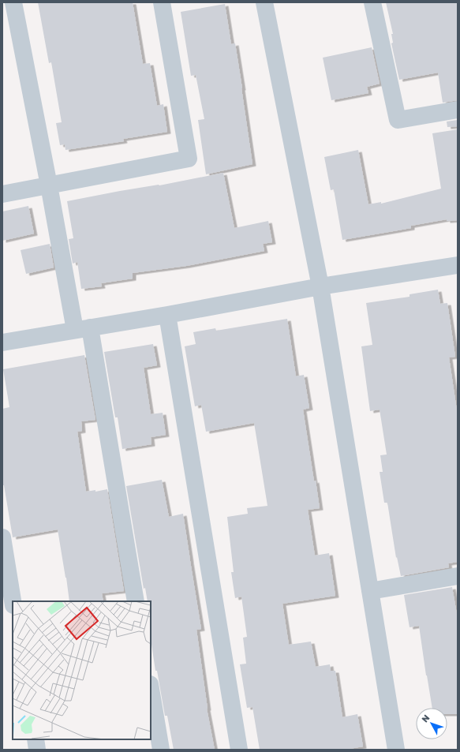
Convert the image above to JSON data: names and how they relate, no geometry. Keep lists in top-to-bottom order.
{
  "north": "top left"
}
